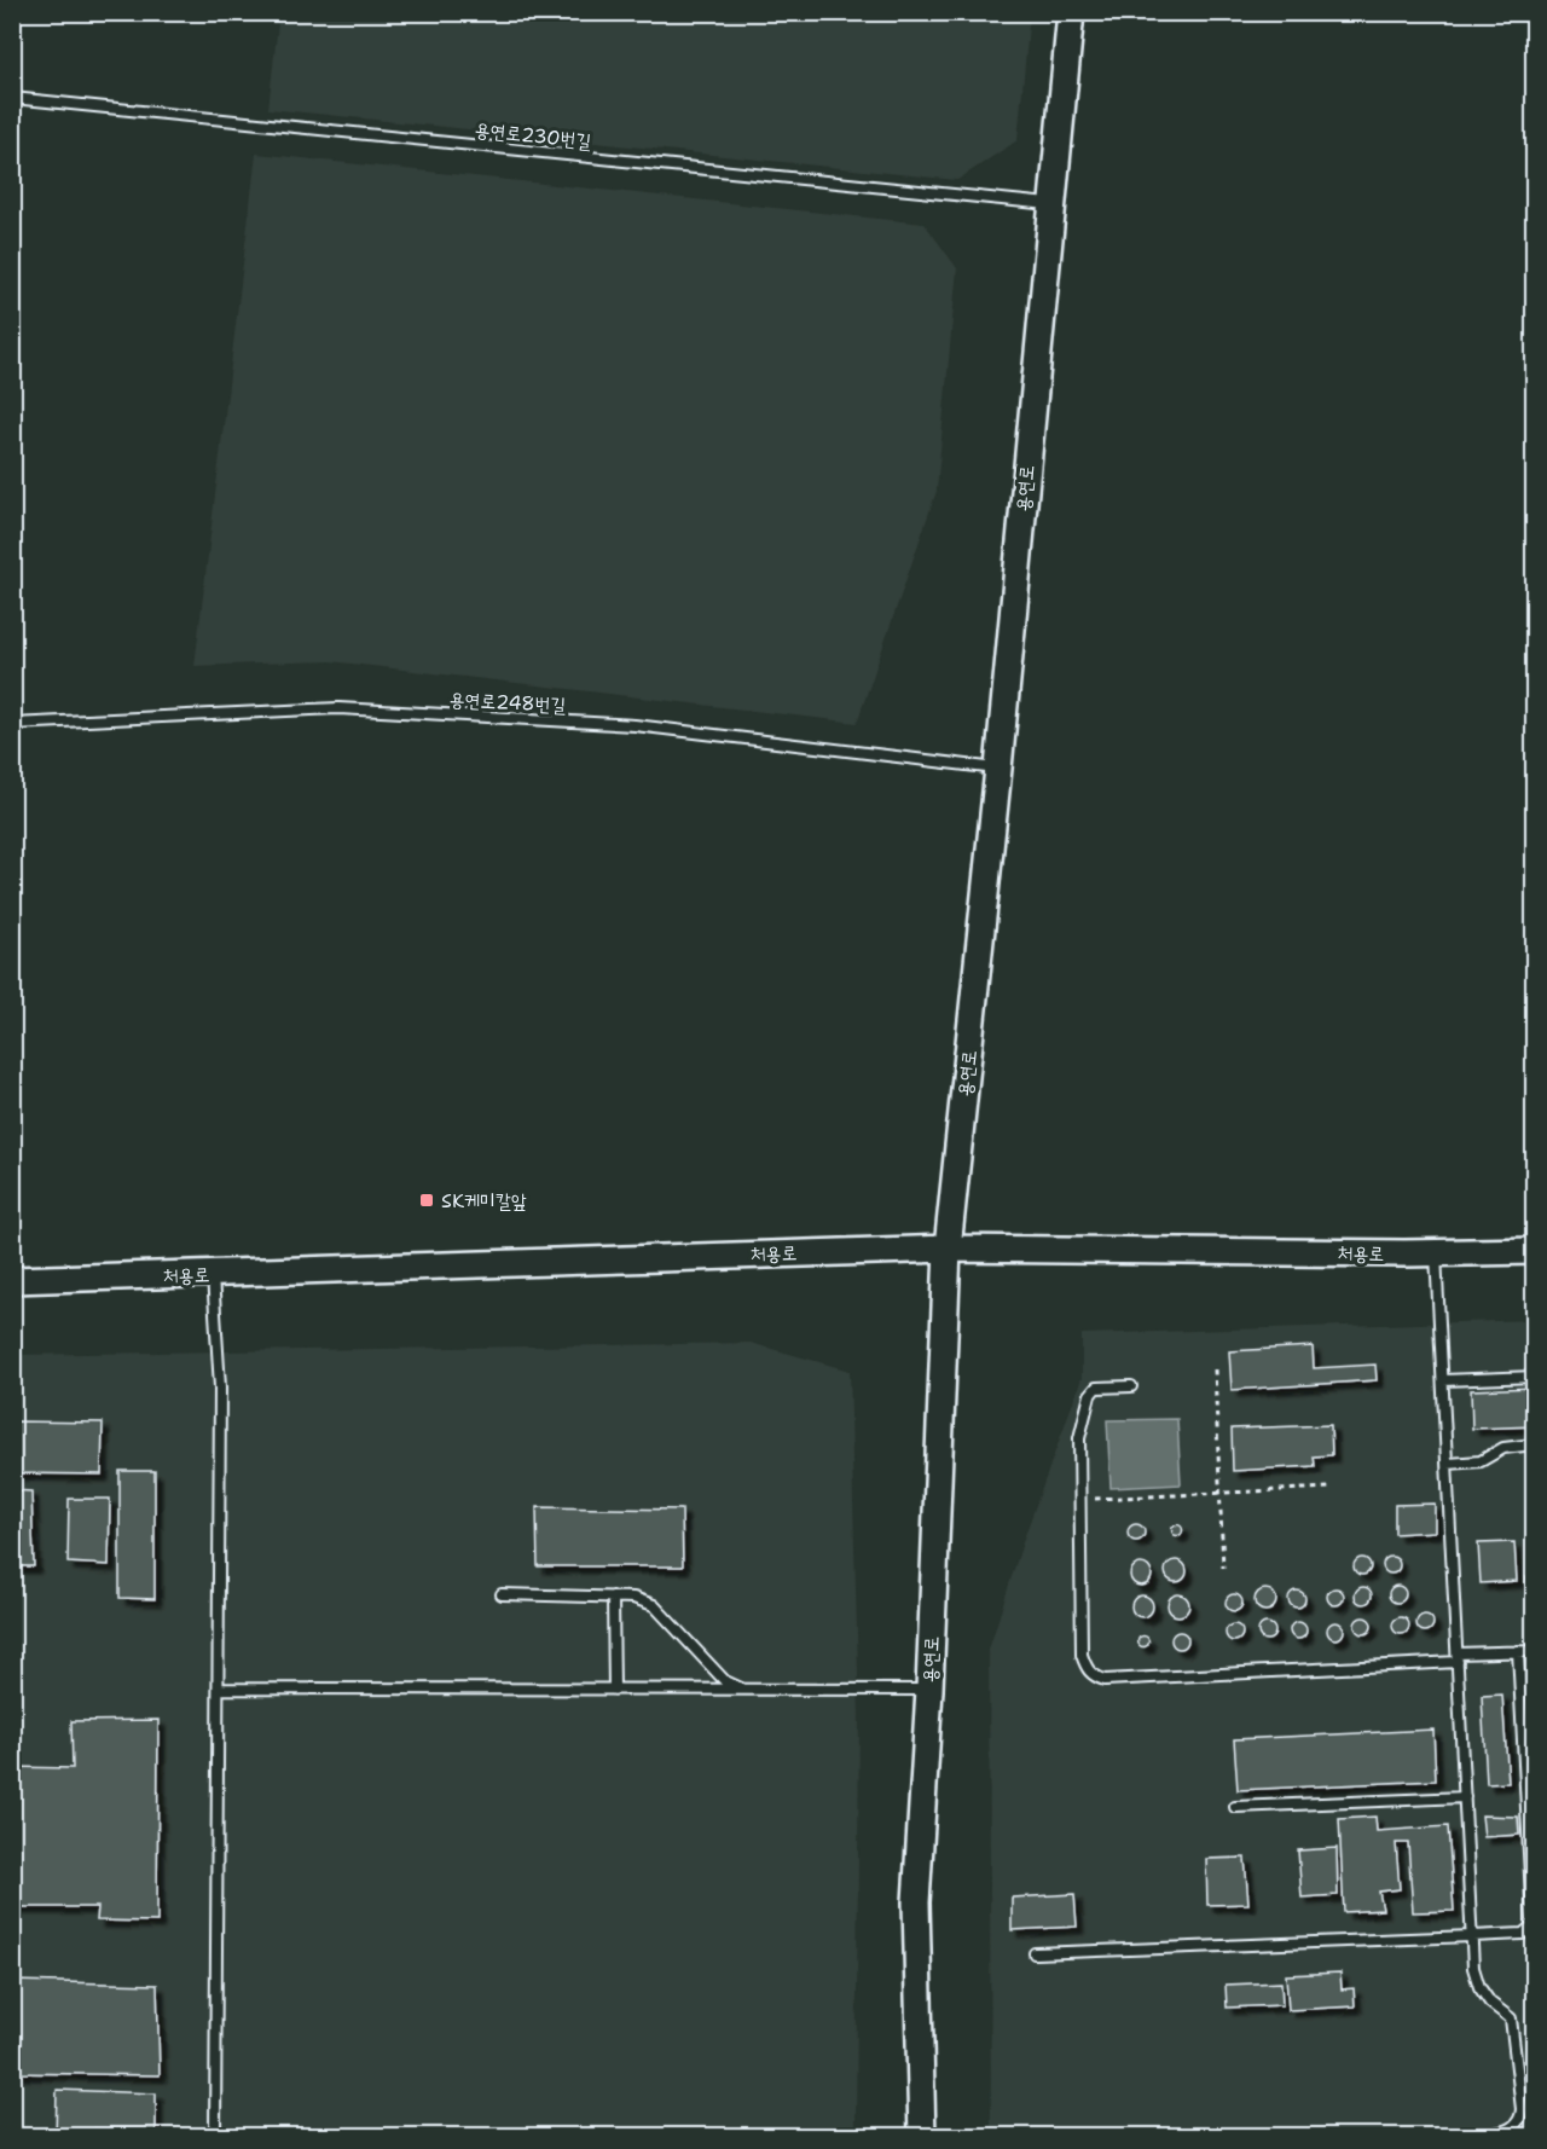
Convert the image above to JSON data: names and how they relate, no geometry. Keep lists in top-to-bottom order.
{
  "streets": {
    "street": ["용연로", "처용로"],
    "lane": ["용연로230번길", "용연로248번길"]
  },
  "crossings": [
    ["용연로230번길", "용연로"],
    ["용연로", "용연로248번길"],
    ["용연로", "처용로"]
  ],
  "places": {
    "transit": ["SK케미칼앞"]
  }
}
